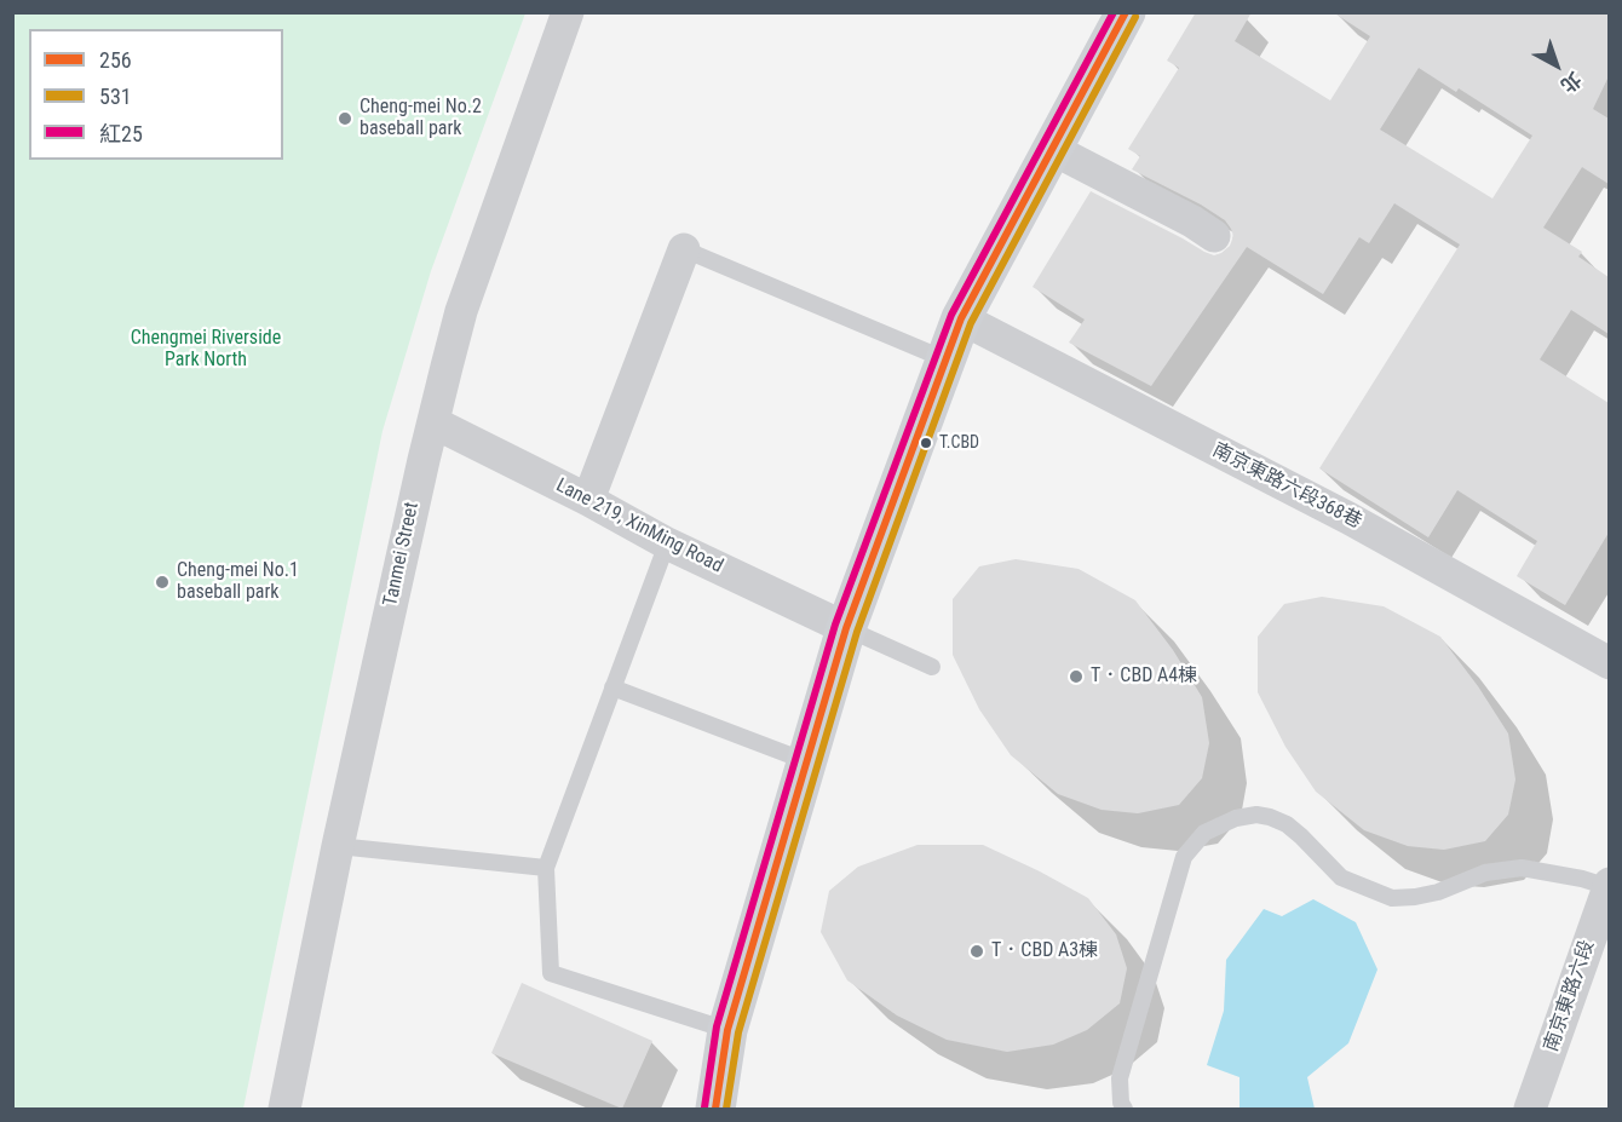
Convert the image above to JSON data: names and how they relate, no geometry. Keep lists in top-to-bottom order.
{
  "streets": {
    "street": [
      "南京東路六段368巷",
      "Lane 219, XinMing Road",
      "Tanmei Street",
      "南京東路六段"
    ]
  },
  "crossings": [
    ["Lane 219, XinMing Road", "Tanmei Street"]
  ],
  "parks": ["Chengmei Riverside Park North"],
  "places": [
    "Cheng-mei No.2 baseball park",
    "T.CBD",
    "Cheng-mei No.1 baseball park",
    "T．CBD A4棟",
    "T．CBD A3棟"
  ],
  "lines": ["transit line 256", "transit line 紅25", "transit line 531"],
  "legend": ["256", "531", "紅25"],
  "north": "bottom right"
}
